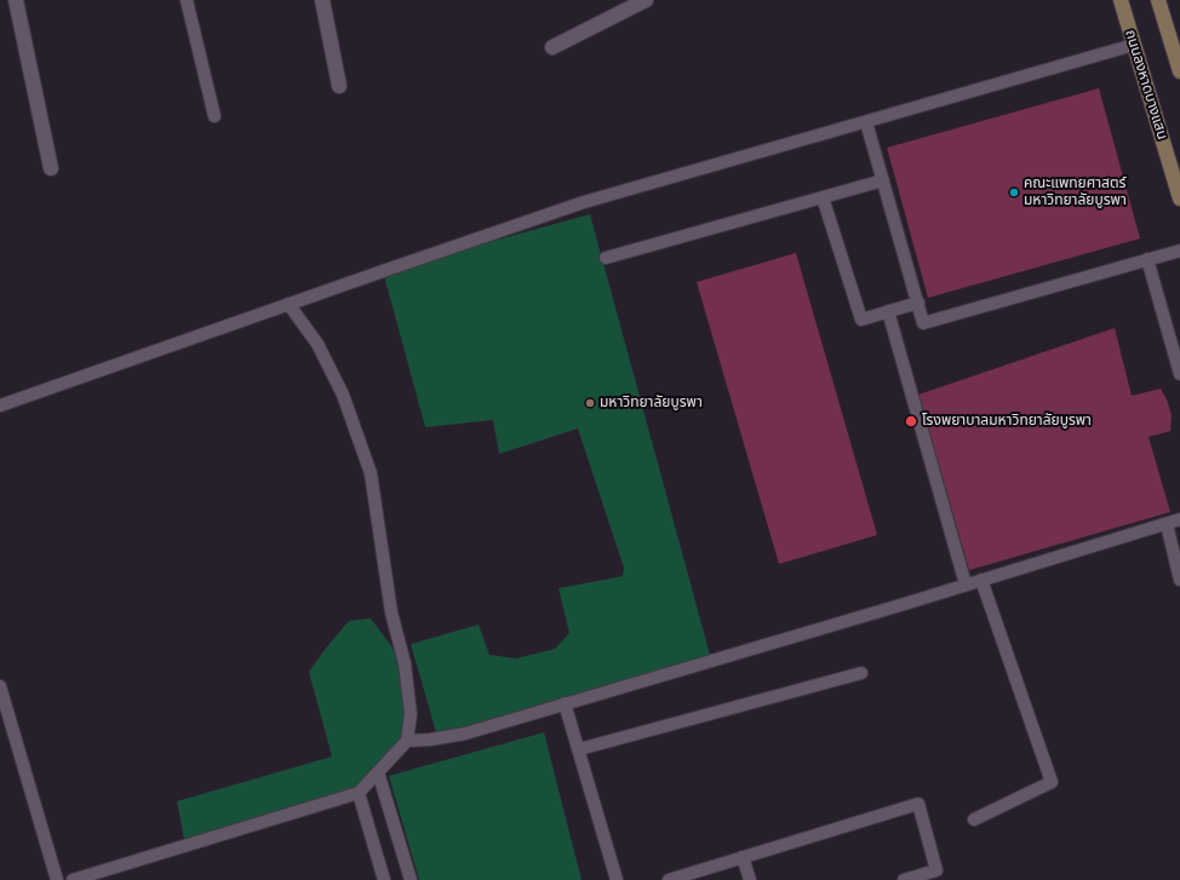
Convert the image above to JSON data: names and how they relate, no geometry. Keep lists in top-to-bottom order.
{
  "streets": {
    "main road": ["ถนนลงหาดบางแสน"]
  },
  "places": ["คณะแพทยศาสตร์ มหาวิทยาลัยบูรพา", "มหาวิทยาลัยบูรพา", "โรงพยาบาลมหาวิทยาลัยบูรพา"]
}
